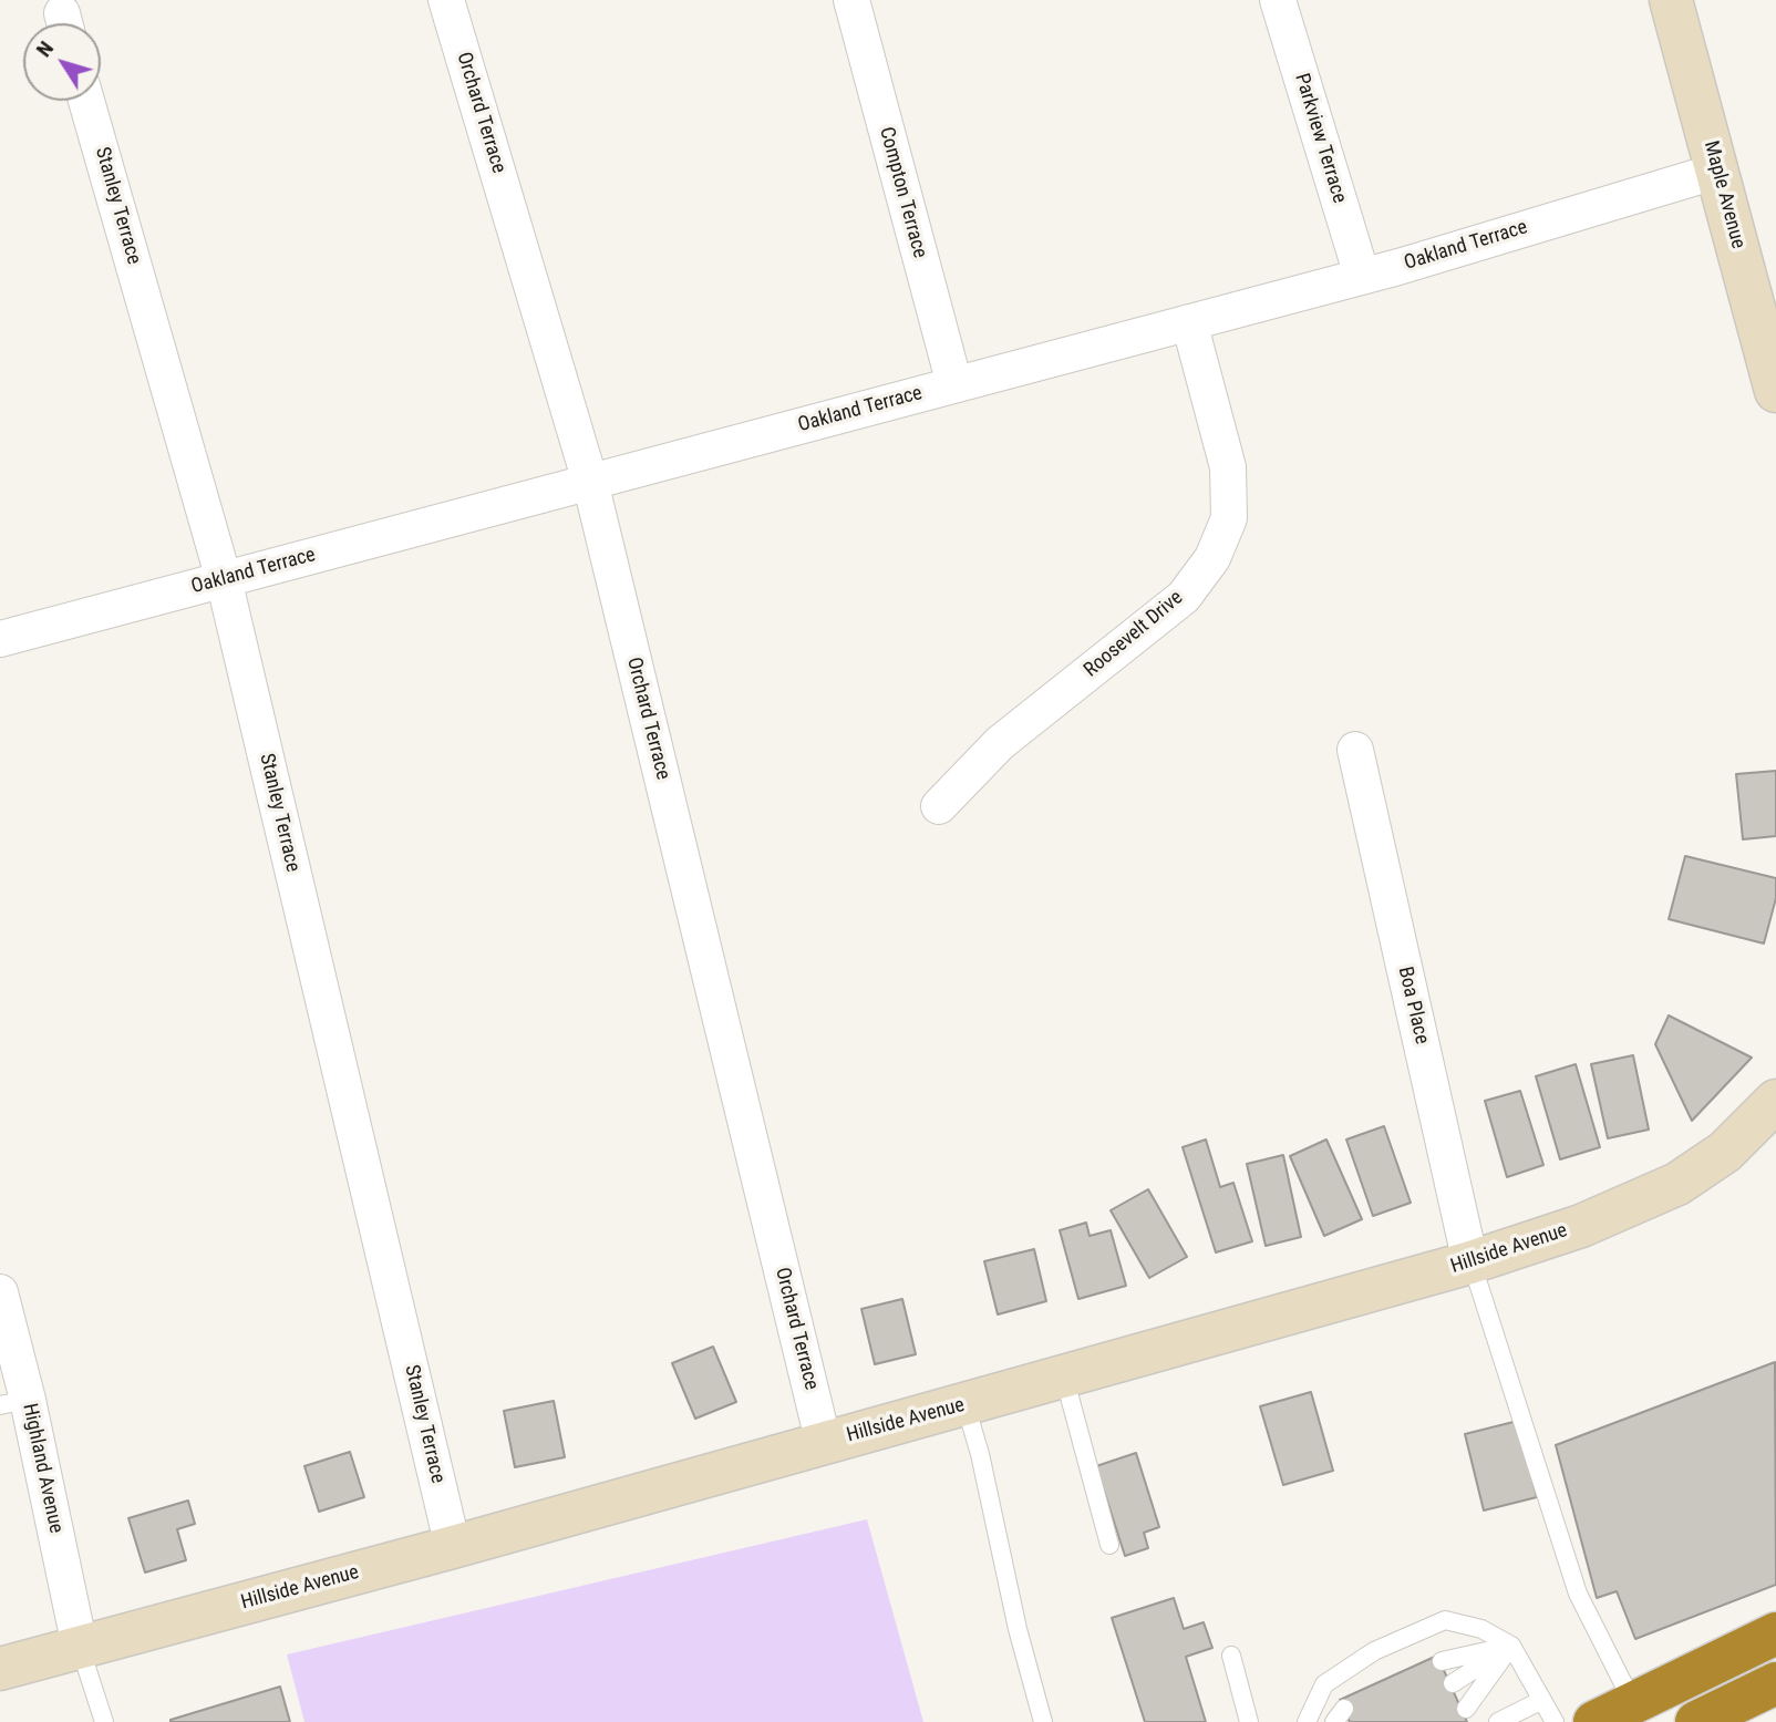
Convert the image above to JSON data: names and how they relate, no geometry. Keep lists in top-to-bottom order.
{
  "streets": {
    "main road": ["Maple Avenue", "Hillside Avenue"],
    "street": [
      "Orchard Terrace",
      "Parkview Terrace",
      "Compton Terrace",
      "Stanley Terrace",
      "Oakland Terrace",
      "Roosevelt Drive",
      "Boa Place",
      "Highland Avenue"
    ]
  },
  "crossings": [
    ["Orchard Terrace", "Oakland Terrace"],
    ["Orchard Terrace", "Hillside Avenue"],
    ["Parkview Terrace", "Oakland Terrace"],
    ["Compton Terrace", "Oakland Terrace"],
    ["Maple Avenue", "Oakland Terrace"],
    ["Stanley Terrace", "Oakland Terrace"],
    ["Stanley Terrace", "Hillside Avenue"],
    ["Oakland Terrace", "Roosevelt Drive"],
    ["Boa Place", "Hillside Avenue"],
    ["Hillside Avenue", "Highland Avenue"]
  ],
  "north": "top left"
}
